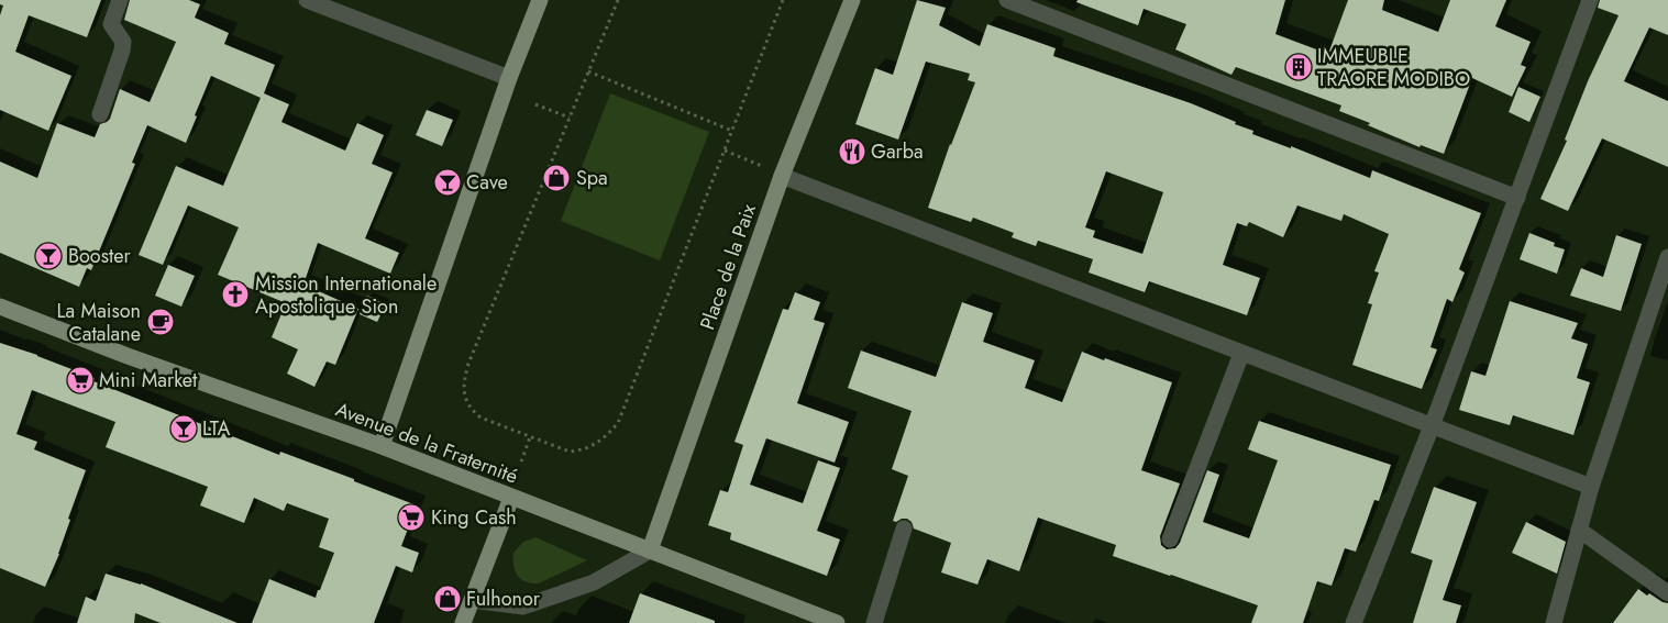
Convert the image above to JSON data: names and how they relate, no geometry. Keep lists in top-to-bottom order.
{
  "streets": {
    "main road": ["Place de la Paix", "Avenue de la Fraternité"]
  },
  "crossings": [
    ["Place de la Paix", "Avenue de la Fraternité"]
  ],
  "places": {
    "building": ["IMMEUBLE TRAORE MODIBO"],
    "restaurant": ["Garba"],
    "shop": ["Spa", "Fulhonor"],
    "bar": ["Cave", "Booster", "LTA"],
    "church": ["Mission Internationale Apostolique Sion"],
    "cafe": ["La Maison Catalane"],
    "supermarket": ["Mini Market", "King Cash"]
  }
}
